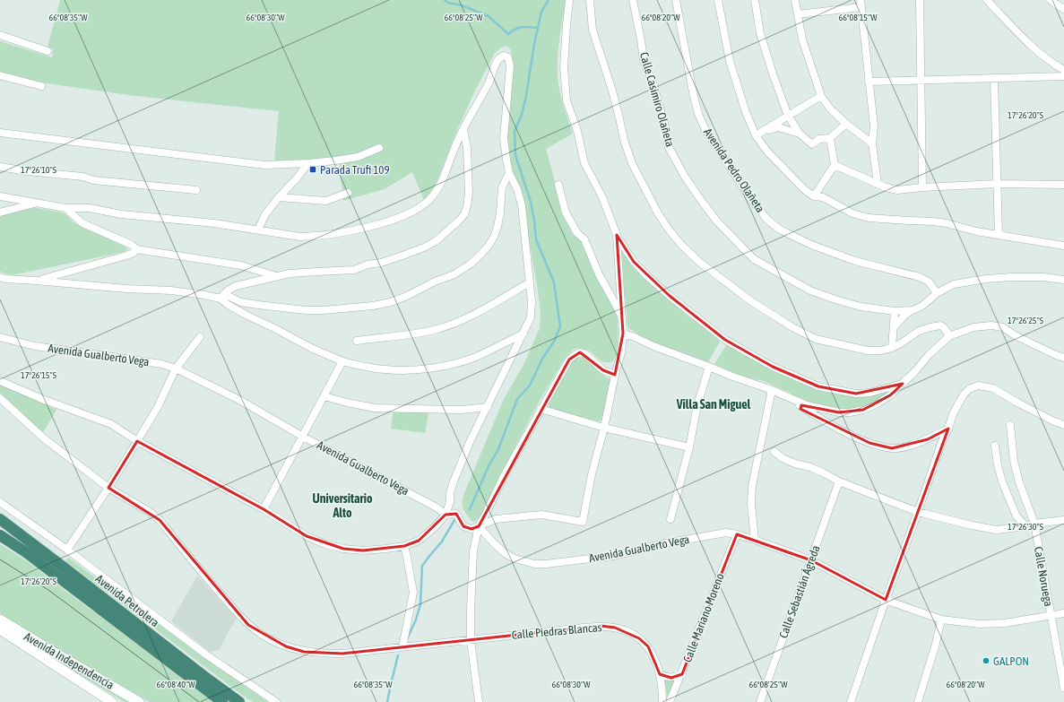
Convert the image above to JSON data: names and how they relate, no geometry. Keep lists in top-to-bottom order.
{
  "streets": {
    "highway": ["Avenida Petrolera"],
    "main road": ["Avenida Independencia"],
    "street": [
      "Calle Casimiro Olañeta",
      "Avenida Pedro Olañeta",
      "Avenida Gualberto Vega",
      "Calle Noruega",
      "Calle Sebastián Ágreda",
      "Calle Mariano Moreno",
      "Calle Piedras Blancas"
    ]
  },
  "crossings": [
    ["Avenida Gualberto Vega", "Calle Noruega"],
    ["Avenida Gualberto Vega", "Calle Sebastián Ágreda"],
    ["Avenida Gualberto Vega", "Calle Mariano Moreno"]
  ],
  "districts": ["Villa San Miguel", "Universitario Alto"],
  "places": {
    "transit": ["Parada Trufi 109"],
    "other": ["GALPON"]
  },
  "coordinates": [
    "66°08'20\"W",
    "66°08'35\"W",
    "66°08'30\"W",
    "66°08'25\"W",
    "66°08'15\"W",
    "17°26'20\"S",
    "17°26'10\"S",
    "17°26'25\"S",
    "17°26'15\"S",
    "17°26'30\"S",
    "66°08'40\"W"
  ]
}
